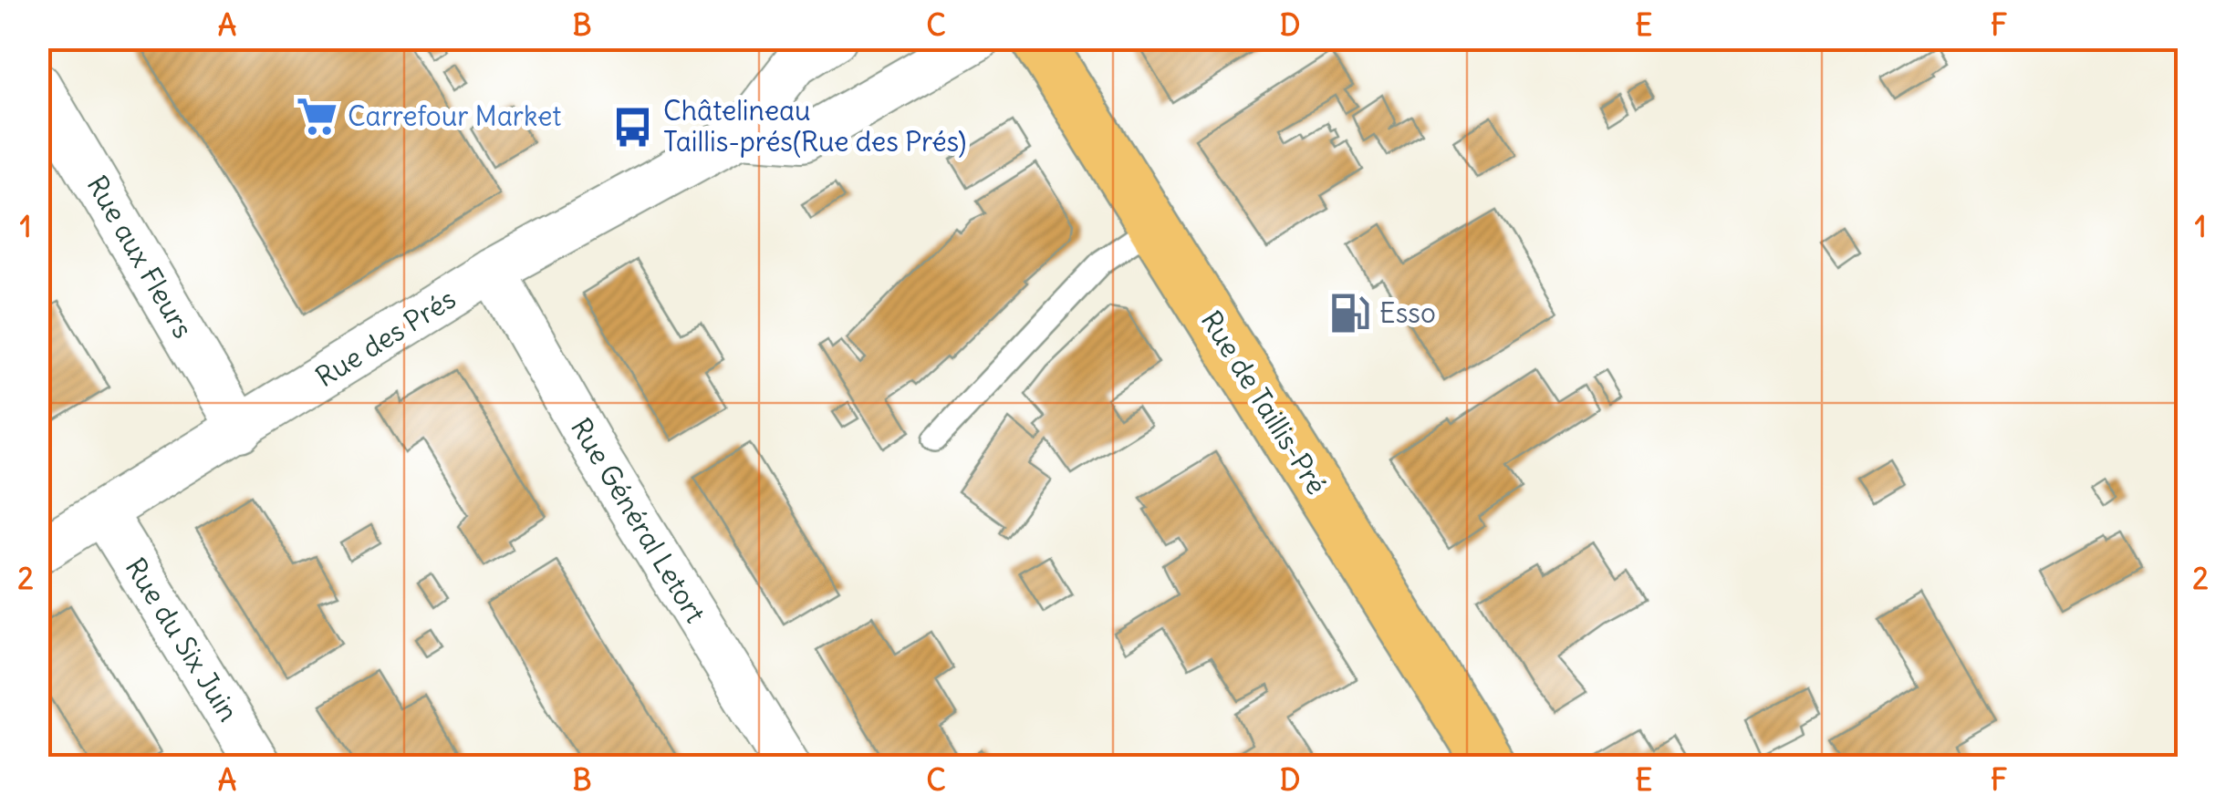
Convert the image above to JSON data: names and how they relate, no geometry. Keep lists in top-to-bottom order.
{
  "streets": {
    "main road": ["Rue de Taillis-Pré"],
    "street": [
      "Rue aux Fleurs",
      "Rue des Prés",
      "Rue Général Letort",
      "Rue du Six Juin"
    ]
  },
  "crossings": [
    ["Rue aux Fleurs", "Rue des Prés"],
    ["Rue des Prés", "Rue Général Letort"],
    ["Rue des Prés", "Rue du Six Juin"]
  ],
  "places": {
    "supermarket": ["Carrefour Market"],
    "bus stop": ["Châtelineau Taillis-prés(Rue des Prés)"],
    "fuel station": ["Esso"]
  },
  "grid": {
    "columns": [
      "A",
      "B",
      "C",
      "D",
      "E",
      "F"
    ],
    "rows": ["1", "2"]
  }
}
